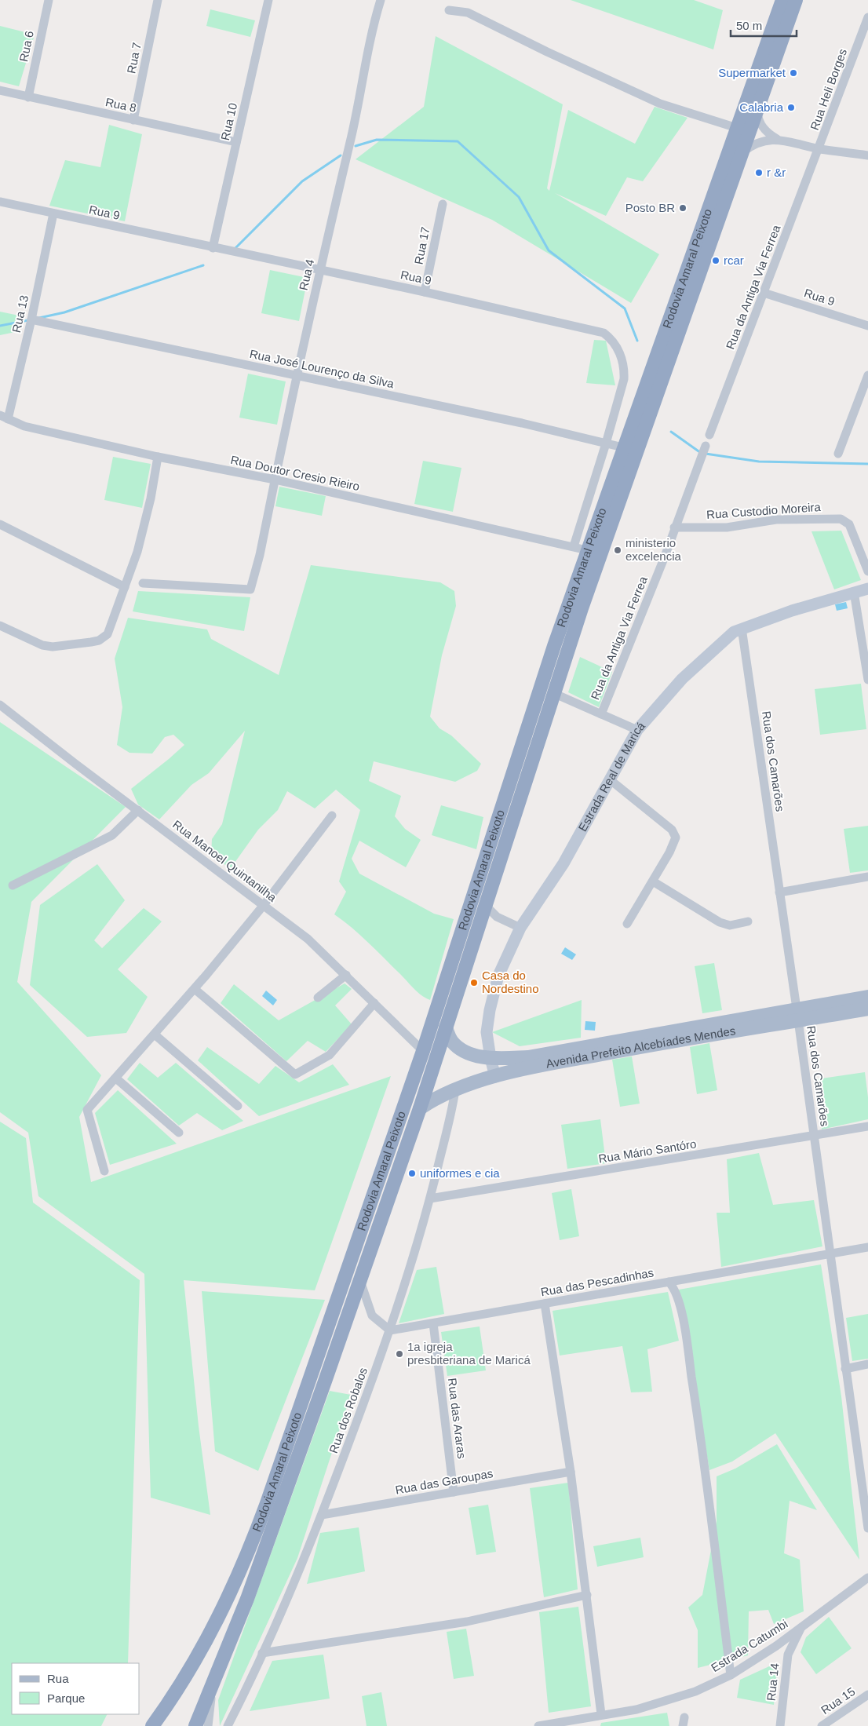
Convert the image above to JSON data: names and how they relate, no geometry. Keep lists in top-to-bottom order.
{
  "streets": {
    "highway": ["Rodovia Amaral Peixoto"],
    "main road": ["Estrada Real de Maricá", "Avenida Prefeito Alcebíades Mendes"],
    "street": [
      "Rua 6",
      "Rua 7",
      "Rua Heli Borges",
      "Rua 8",
      "Rua 10",
      "Rua 9",
      "Rua 17",
      "Rua 4",
      "Rua da Antiga Via Ferrea",
      "Rua 13",
      "Rua José Lourenço da Silva",
      "Rua Doutor Cresio Rieiro",
      "Rua Custodio Moreira",
      "Rua dos Camarões",
      "Rua Manoel Quintanilha",
      "Rua Mário Santóro",
      "Rua das Pescadinhas",
      "Rua dos Robalos",
      "Rua das Araras",
      "Rua das Garoupas",
      "Estrada Catumbi",
      "Rua 14",
      "Rua 15"
    ]
  },
  "crossings": [
    ["Rua 6", "Rua 8"],
    ["Rua 7", "Rua 8"],
    ["Rua Heli Borges", "Rua da Antiga Via Ferrea"],
    ["Rua 8", "Rua 10"],
    ["Rua 10", "Rua 9"],
    ["Rua 9", "Rua 17"],
    ["Rua 9", "Rua 4"],
    ["Rua 9", "Rua da Antiga Via Ferrea"],
    ["Rua 9", "Rua 13"],
    ["Rua 9", "Rua José Lourenço da Silva"],
    ["Rua 9", "Rua Doutor Cresio Rieiro"],
    ["Rodovia Amaral Peixoto", "Rua José Lourenço da Silva"],
    ["Rodovia Amaral Peixoto", "Rua Doutor Cresio Rieiro"],
    ["Rodovia Amaral Peixoto", "Rua Manoel Quintanilha"],
    ["Rodovia Amaral Peixoto", "Avenida Prefeito Alcebíades Mendes"],
    ["Rua 4", "Rua José Lourenço da Silva"],
    ["Rua 4", "Rua Doutor Cresio Rieiro"],
    ["Rua da Antiga Via Ferrea", "Rua Custodio Moreira"],
    ["Rua 13", "Rua José Lourenço da Silva"],
    ["Rua 13", "Rua Doutor Cresio Rieiro"],
    ["Rua dos Camarões", "Estrada Real de Maricá"],
    ["Rua dos Camarões", "Avenida Prefeito Alcebíades Mendes"],
    ["Rua dos Camarões", "Rua Mário Santóro"],
    ["Rua dos Camarões", "Rua das Pescadinhas"],
    ["Estrada Real de Maricá", "Avenida Prefeito Alcebíades Mendes"],
    ["Avenida Prefeito Alcebíades Mendes", "Rua dos Robalos"],
    ["Rua Mário Santóro", "Rua dos Robalos"],
    ["Rua das Pescadinhas", "Rua dos Robalos"],
    ["Rua das Pescadinhas", "Rua das Araras"],
    ["Rua dos Robalos", "Rua das Garoupas"],
    ["Rua das Araras", "Rua das Garoupas"],
    ["Estrada Catumbi", "Rua 14"]
  ],
  "places": [
    "Supermarket",
    "Calabria",
    "r &r",
    "Posto BR",
    "rcar",
    "ministerio excelencia",
    "Casa do Nordestino",
    "uniformes e cia",
    "1a igreja presbiteriana de Maricá"
  ],
  "legend": ["Rua", "Parque"],
  "scale_bar": "50 m"
}
